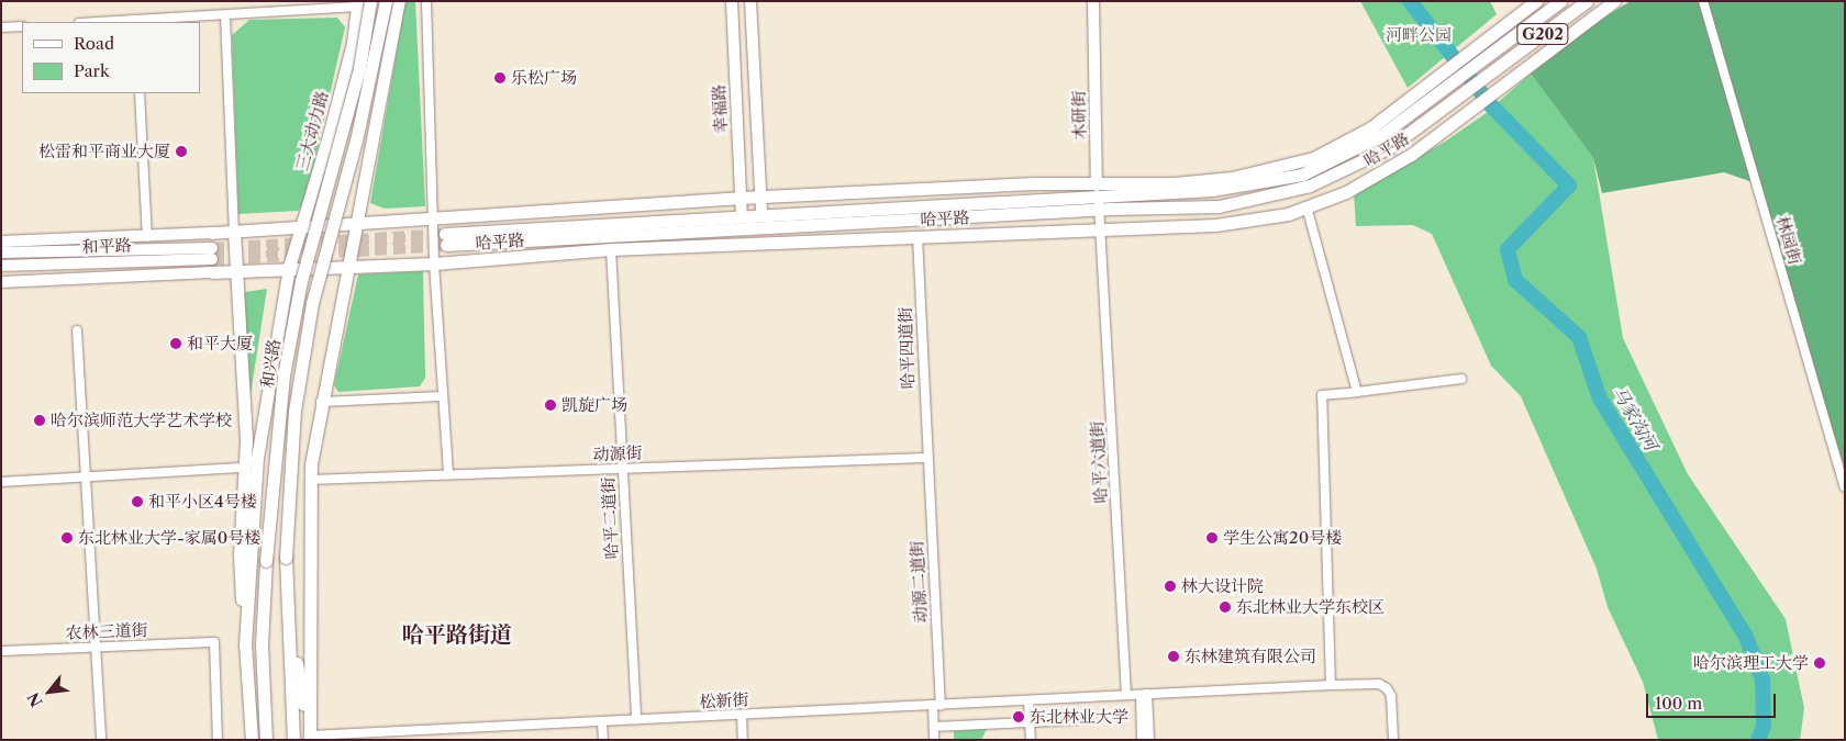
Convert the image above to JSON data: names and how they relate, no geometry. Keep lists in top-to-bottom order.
{
  "streets": {
    "highway": [
      "G202",
      "三大动力路",
      "哈平路",
      "和兴路"
    ],
    "main road": ["幸福路", "木研街", "和平路"],
    "street": [
      "林园街",
      "哈平四道街",
      "动源街",
      "哈平六道街",
      "哈平二道街",
      "动源二道街",
      "农林三道街",
      "松新街"
    ]
  },
  "crossings": [
    ["幸福路", "哈平路"],
    ["木研街", "哈平路"],
    ["木研街", "哈平六道街"],
    ["三大动力路", "哈平路"],
    ["三大动力路", "和兴路"],
    ["哈平路", "和平路"],
    ["哈平路", "哈平四道街"],
    ["哈平路", "和兴路"],
    ["哈平路", "哈平六道街"],
    ["哈平路", "哈平二道街"],
    ["哈平四道街", "动源街"],
    ["哈平四道街", "动源二道街"],
    ["动源街", "哈平二道街"],
    ["动源街", "动源二道街"],
    ["哈平六道街", "松新街"],
    ["哈平二道街", "松新街"],
    ["动源二道街", "松新街"]
  ],
  "districts": ["哈平路街道"],
  "water": ["马家沟河"],
  "parks": ["河畔公园"],
  "places": [
    "乐松广场",
    "松雷和平商业大厦",
    "和平大厦",
    "凯旋广场",
    "哈尔滨师范大学艺术学校",
    "和平小区4号楼",
    "东北林业大学-家属0号楼",
    "学生公寓20号楼",
    "林大设计院",
    "东北林业大学东校区",
    "东林建筑有限公司",
    "哈尔滨理工大学",
    "东北林业大学"
  ],
  "legend": ["Road", "Park"],
  "scale_bar": "100 m",
  "north": "bottom left"
}
